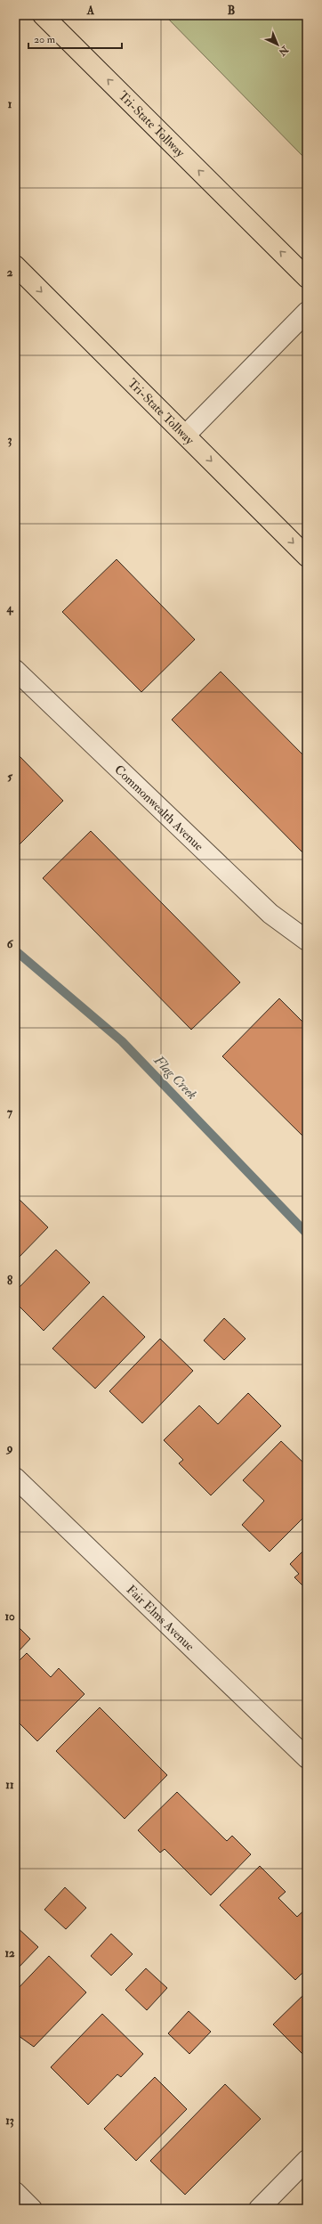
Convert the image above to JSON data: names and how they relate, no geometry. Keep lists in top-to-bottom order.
{
  "streets": {
    "highway": ["Tri-State Tollway"],
    "street": ["Commonwealth Avenue", "Fair Elms Avenue"]
  },
  "water": ["Flag Creek"],
  "scale_bar": "20 m",
  "north": "bottom right",
  "grid": {
    "columns": ["A", "B"],
    "rows": [
      "1",
      "2",
      "3",
      "4",
      "5",
      "6",
      "7",
      "8",
      "9",
      "10",
      "11",
      "12",
      "13"
    ]
  }
}
